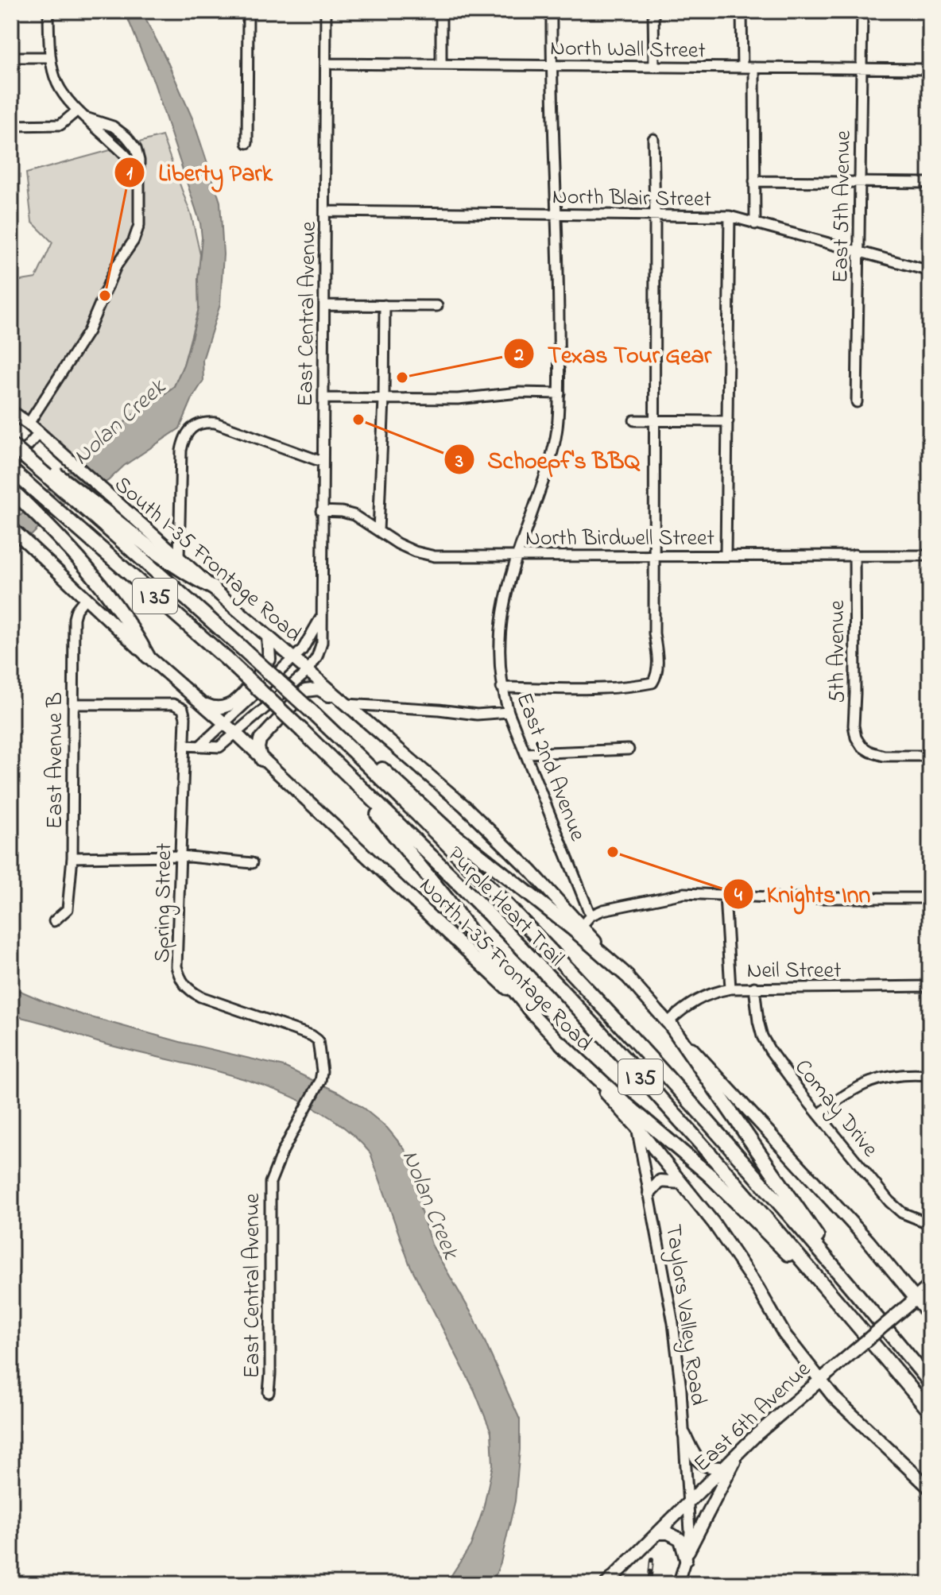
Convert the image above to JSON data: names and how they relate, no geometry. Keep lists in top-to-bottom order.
{
  "streets": {
    "highway": ["I 35", "Purple Heart Trail"],
    "main road": ["South I-35 Frontage Road", "North I-35 Frontage Road", "East 6th Avenue"],
    "street": [
      "North Wall Street",
      "North Blair Street",
      "East 5th Avenue",
      "East Central Avenue",
      "North Birdwell Street",
      "5th Avenue",
      "East Avenue B",
      "East 2nd Avenue",
      "Spring Street",
      "Neil Street",
      "Comay Drive",
      "Taylors Valley Road"
    ]
  },
  "crossings": [
    ["North Wall Street", "East 5th Avenue"],
    ["North Wall Street", "East Central Avenue"],
    ["North Wall Street", "East 2nd Avenue"],
    ["North Blair Street", "East 5th Avenue"],
    ["North Blair Street", "East Central Avenue"],
    ["North Blair Street", "East 2nd Avenue"],
    ["East Central Avenue", "North Birdwell Street"],
    ["East Central Avenue", "Spring Street"],
    ["East Central Avenue", "North I-35 Frontage Road"],
    ["North Birdwell Street", "5th Avenue"],
    ["North Birdwell Street", "East 2nd Avenue"],
    ["East Avenue B", "Spring Street"],
    ["North I-35 Frontage Road", "Taylors Valley Road"],
    ["North I-35 Frontage Road", "East 6th Avenue"],
    ["Neil Street", "Comay Drive"],
    ["Taylors Valley Road", "East 6th Avenue"]
  ],
  "water": ["Nolan Creek"],
  "places": [
    "Liberty Park",
    "Texas Tour Gear",
    "Schoepf's BBQ",
    "Knights Inn"
  ]
}
